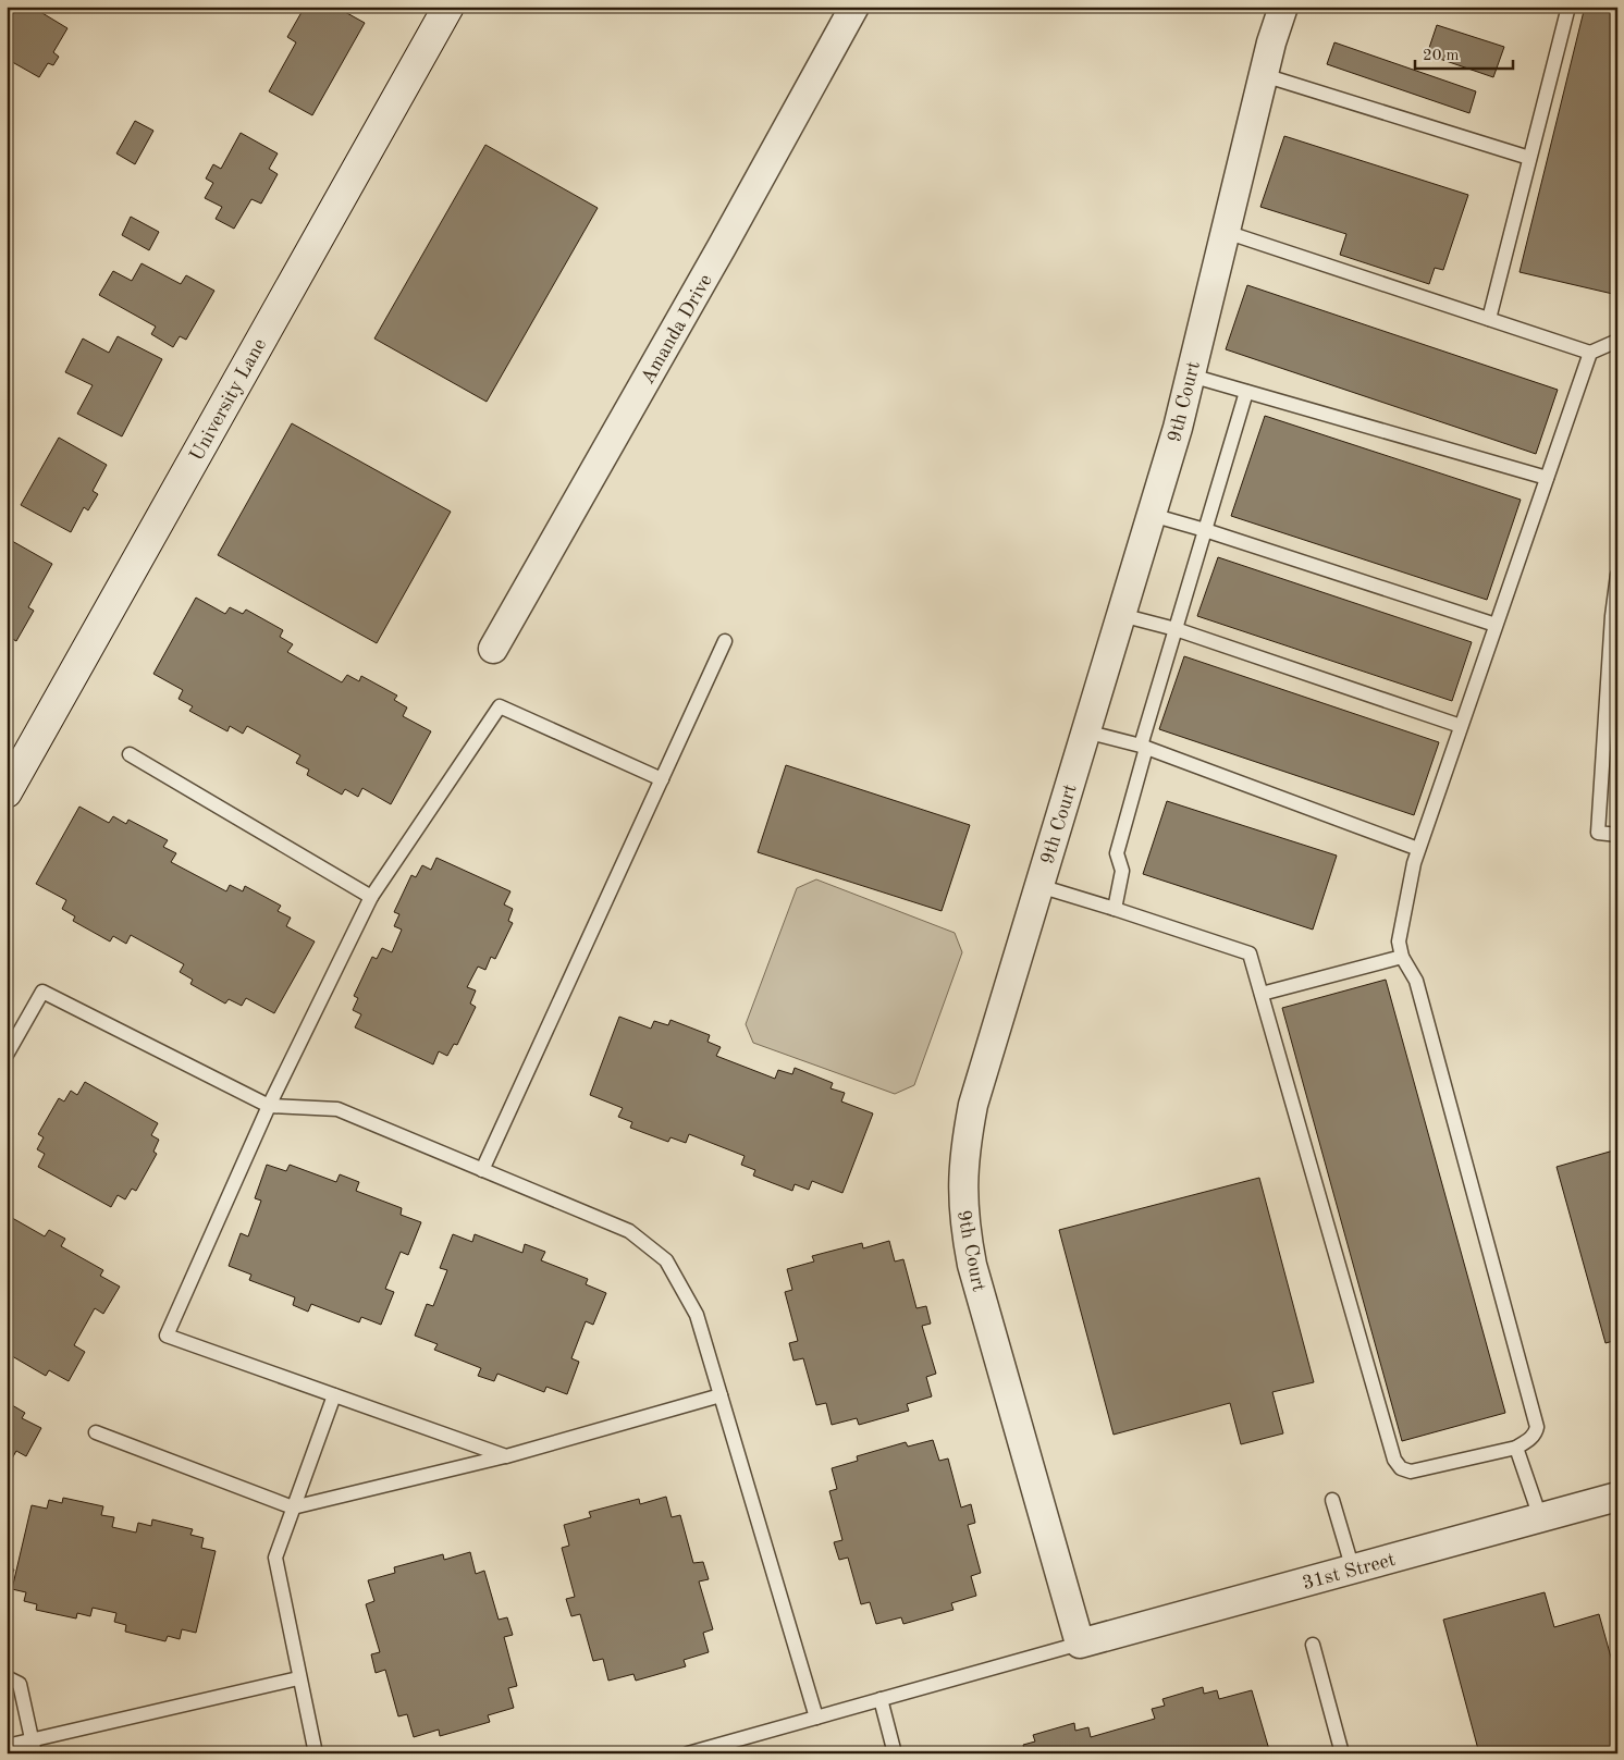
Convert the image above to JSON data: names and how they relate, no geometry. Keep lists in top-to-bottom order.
{
  "streets": {
    "street": [
      "Amanda Drive",
      "University Lane",
      "9th Court",
      "31st Street"
    ]
  },
  "crossings": [
    ["9th Court", "31st Street"]
  ],
  "scale_bar": "20 m"
}
